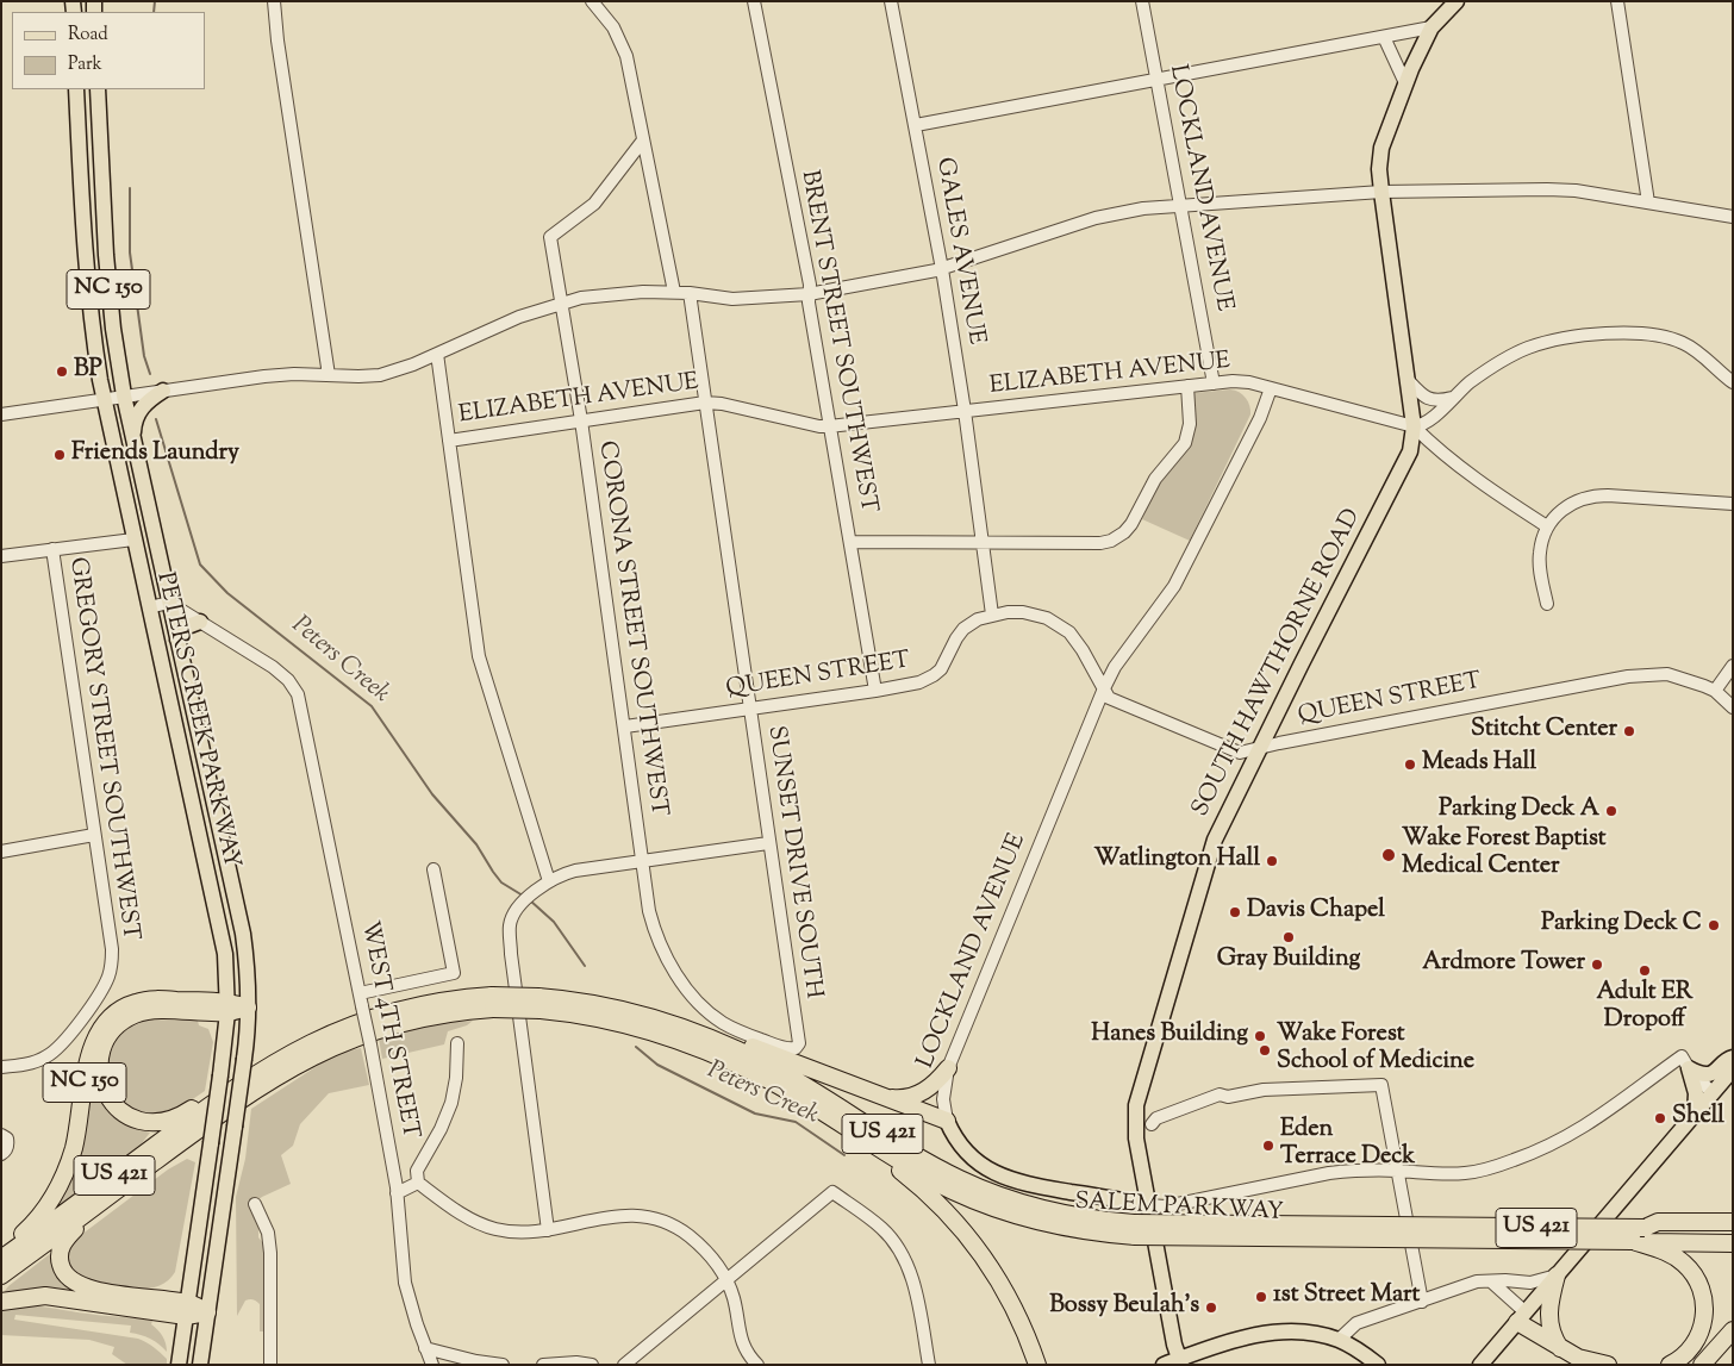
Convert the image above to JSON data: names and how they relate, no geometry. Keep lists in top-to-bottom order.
{
  "streets": {
    "highway": ["NC 150", "US 421", "SALEM PARKWAY"],
    "main road": ["LOCKLAND AVENUE", "SOUTH HAWTHORNE ROAD", "PETERS CREEK PARKWAY"],
    "street": [
      "GALES AVENUE",
      "BRENT STREET SOUTHWEST",
      "ELIZABETH AVENUE",
      "CORONA STREET SOUTHWEST",
      "QUEEN STREET",
      "GREGORY STREET SOUTHWEST",
      "SUNSET DRIVE SOUTH",
      "WEST 4TH STREET"
    ]
  },
  "crossings": [
    ["LOCKLAND AVENUE", "ELIZABETH AVENUE"],
    ["LOCKLAND AVENUE", "SOUTH HAWTHORNE ROAD"],
    ["LOCKLAND AVENUE", "QUEEN STREET"],
    ["GALES AVENUE", "ELIZABETH AVENUE"],
    ["GALES AVENUE", "QUEEN STREET"],
    ["NC 150", "PETERS CREEK PARKWAY"],
    ["BRENT STREET SOUTHWEST", "ELIZABETH AVENUE"],
    ["BRENT STREET SOUTHWEST", "QUEEN STREET"],
    ["ELIZABETH AVENUE", "CORONA STREET SOUTHWEST"],
    ["ELIZABETH AVENUE", "SOUTH HAWTHORNE ROAD"],
    ["ELIZABETH AVENUE", "SUNSET DRIVE SOUTH"],
    ["CORONA STREET SOUTHWEST", "QUEEN STREET"],
    ["CORONA STREET SOUTHWEST", "SUNSET DRIVE SOUTH"],
    ["SOUTH HAWTHORNE ROAD", "QUEEN STREET"],
    ["QUEEN STREET", "SUNSET DRIVE SOUTH"]
  ],
  "water": ["Peters Creek"],
  "places": [
    "BP",
    "Friends Laundry",
    "Stitcht Center",
    "Meads Hall",
    "Parking Deck A",
    "Wake Forest Baptist Medical Center",
    "Watlington Hall",
    "Davis Chapel",
    "Parking Deck C",
    "Gray Building",
    "Ardmore Tower",
    "Adult ER Dropoff",
    "Hanes Building",
    "Wake Forest School of Medicine",
    "Shell",
    "Eden Terrace Deck",
    "1st Street Mart",
    "Bossy Beulah's"
  ],
  "legend": ["Road", "Park"]
}
